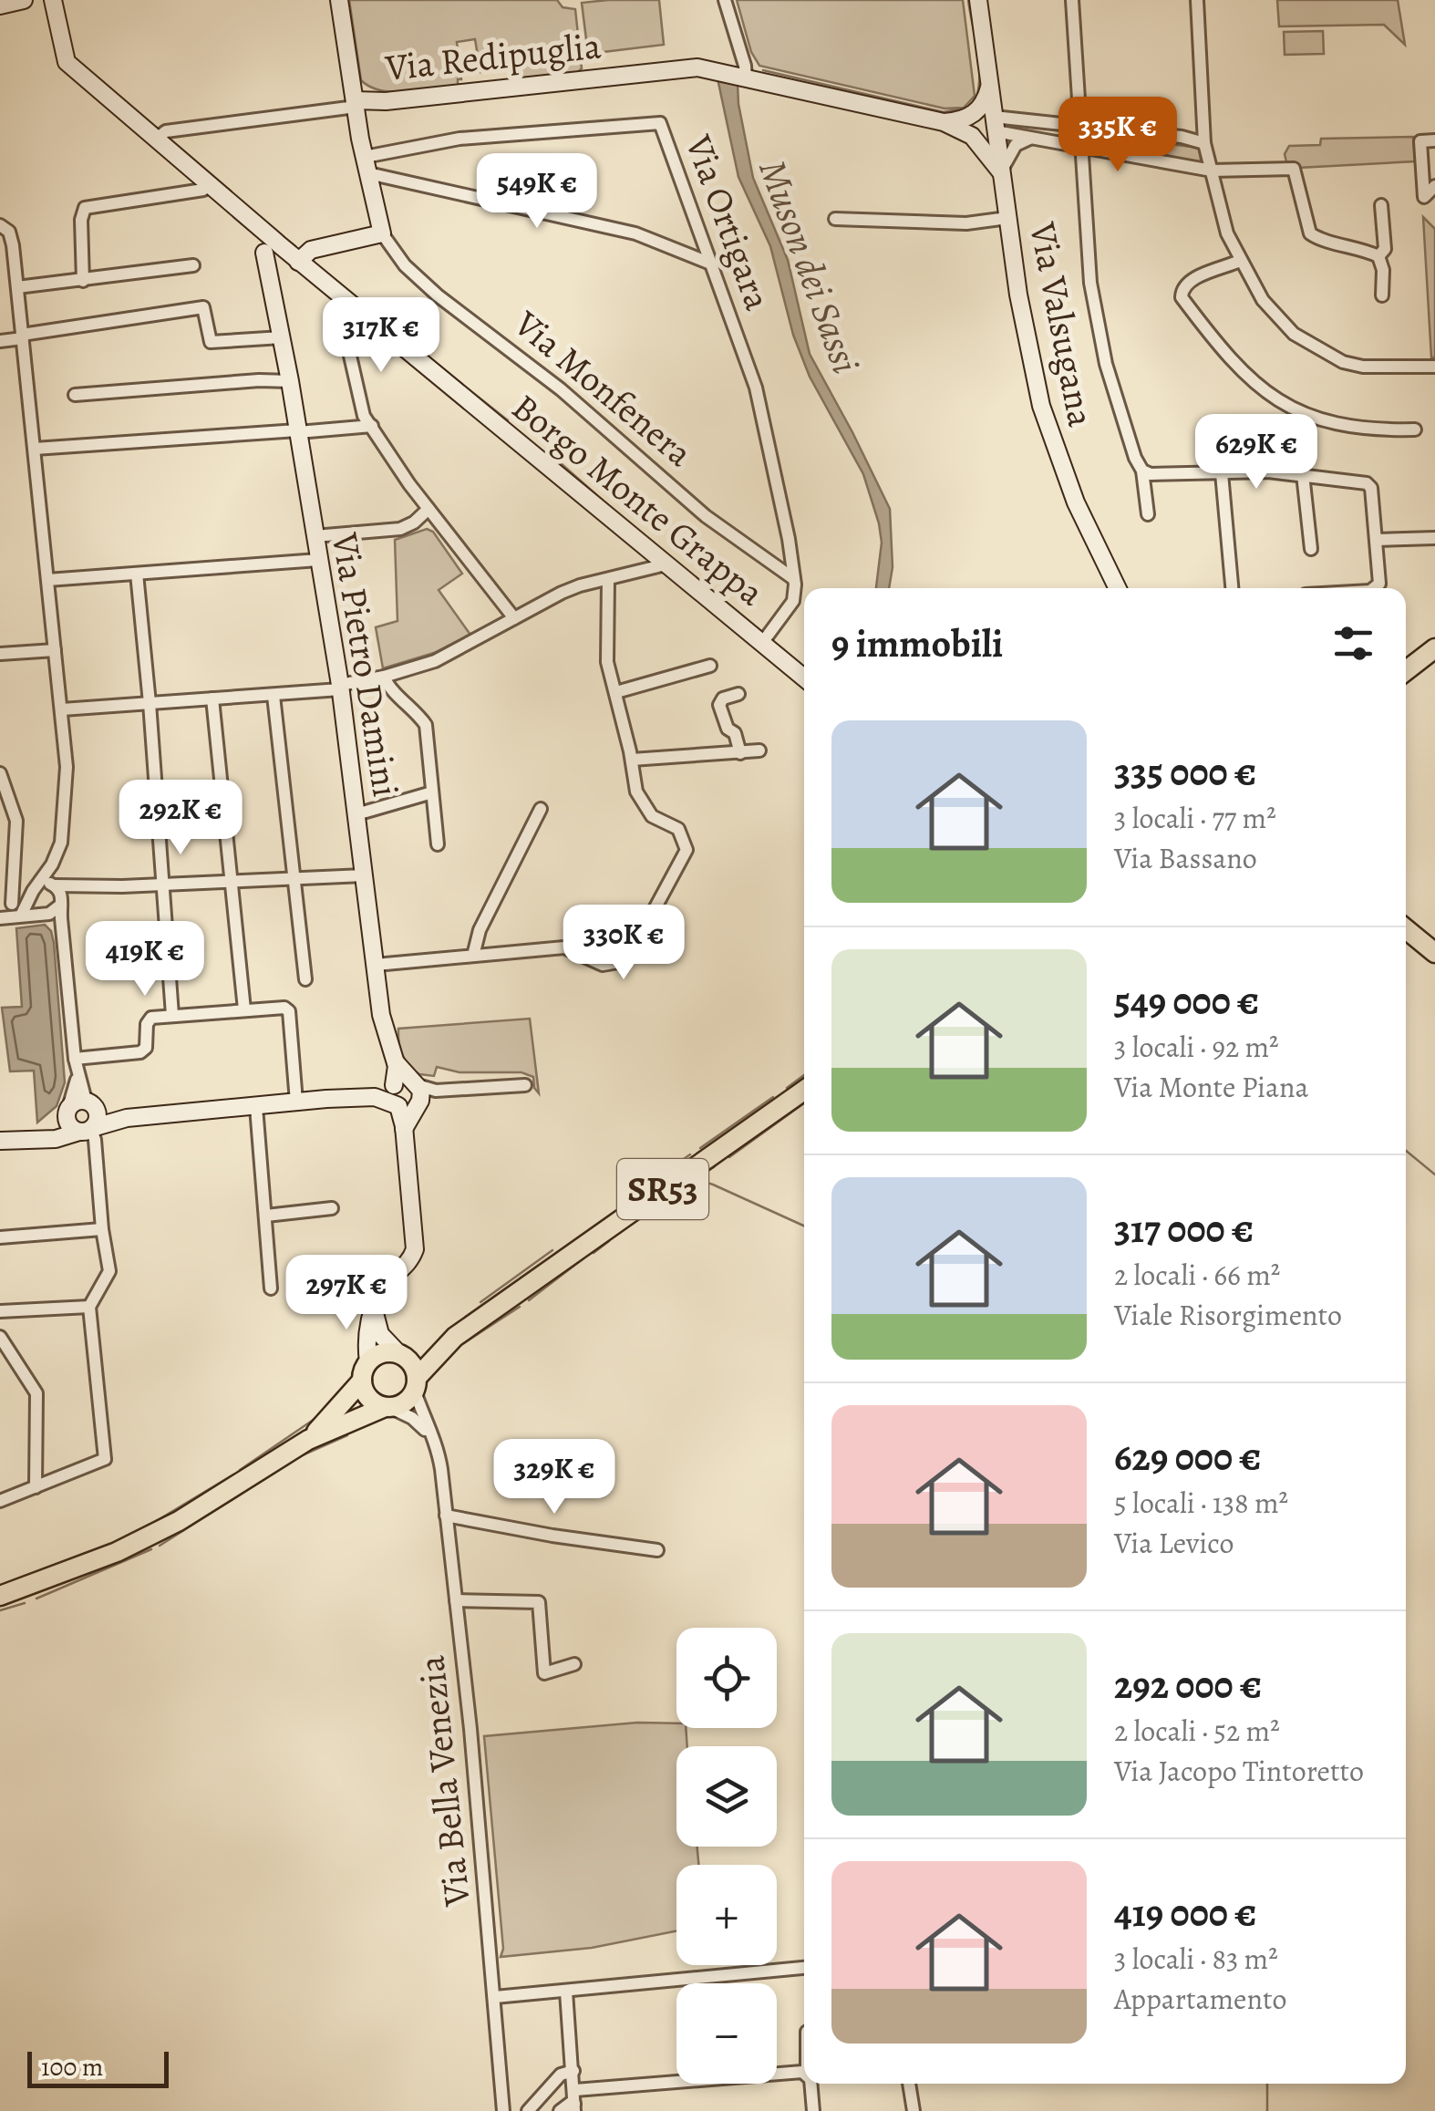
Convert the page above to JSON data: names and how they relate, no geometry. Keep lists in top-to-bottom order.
{
  "streets": {
    "main road": ["SR53"],
    "street": [
      "Via Redipuglia",
      "Via Ortigara",
      "Via Valsugana",
      "Via Monfenera",
      "Borgo Monte Grappa",
      "Via Pietro Damini",
      "Via Bella Venezia"
    ]
  },
  "crossings": [
    ["Via Redipuglia", "Via Valsugana"],
    ["Via Redipuglia", "Via Monfenera"],
    ["Via Ortigara", "Via Monfenera"],
    ["Borgo Monte Grappa", "Via Pietro Damini"],
    ["SR53", "Via Bella Venezia"]
  ],
  "water": ["Muson dei Sassi"],
  "scale_bar": "100 m",
  "page": {
    "price": [
      "335K €",
      "549K €",
      "317K €",
      "629K €",
      "292K €",
      "330K €",
      "419K €",
      "297K €",
      "329K €"
    ],
    "heading": "9 immobili",
    "list": [
      {
        "name": "335 000 €",
        "note": "3 locali · 77 m² · Via Bassano"
      },
      {
        "name": "549 000 €",
        "note": "3 locali · 92 m² · Via Monte Piana"
      },
      {
        "name": "317 000 €",
        "note": "2 locali · 66 m² · Viale Risorgimento"
      },
      {
        "name": "629 000 €",
        "note": "5 locali · 138 m² · Via Levico"
      },
      {
        "name": "292 000 €",
        "note": "2 locali · 52 m² · Via Jacopo Tintoretto"
      },
      {
        "name": "419 000 €",
        "note": "3 locali · 83 m² · Appartamento"
      }
    ],
    "map_buttons": ["+", "−"],
    "scale": "100 m"
  }
}
